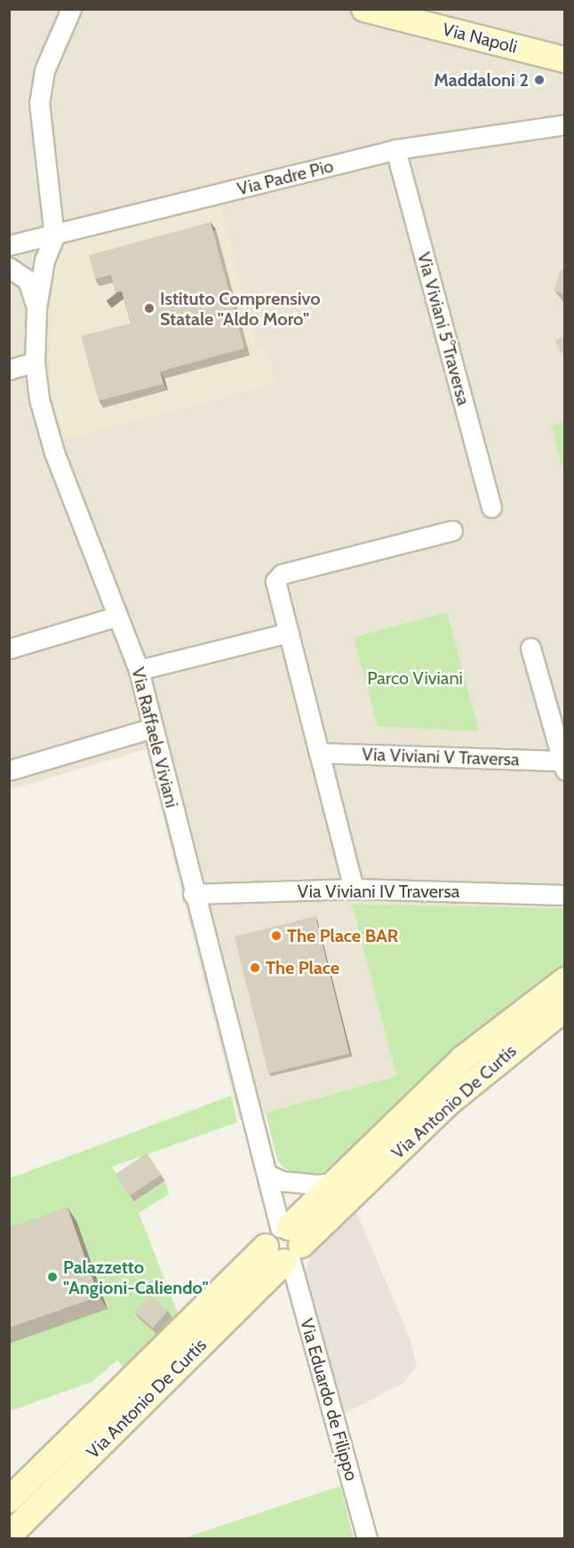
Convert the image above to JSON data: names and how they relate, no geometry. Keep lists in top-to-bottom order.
{
  "streets": {
    "street": [
      "Via Napoli",
      "Via Padre Pio",
      "Via Viviani 5°Traversa",
      "Via Raffaele Viviani",
      "Via Viviani V Traversa",
      "Via Viviani IV Traversa",
      "Via Antonio De Curtis",
      "Via Eduardo de Filippo"
    ]
  },
  "crossings": [
    ["Via Padre Pio", "Via Viviani 5°Traversa"],
    ["Via Padre Pio", "Via Raffaele Viviani"],
    ["Via Raffaele Viviani", "Via Viviani IV Traversa"],
    ["Via Raffaele Viviani", "Via Antonio De Curtis"],
    ["Via Raffaele Viviani", "Via Eduardo de Filippo"],
    ["Via Antonio De Curtis", "Via Eduardo de Filippo"]
  ],
  "parks": ["Parco Viviani"],
  "places": [
    "Maddaloni 2",
    "Istituto Comprensivo Statale \"Aldo Moro\"",
    "The Place BAR",
    "The Place",
    "Palazzetto \"Angioni-Caliendo\""
  ]
}
